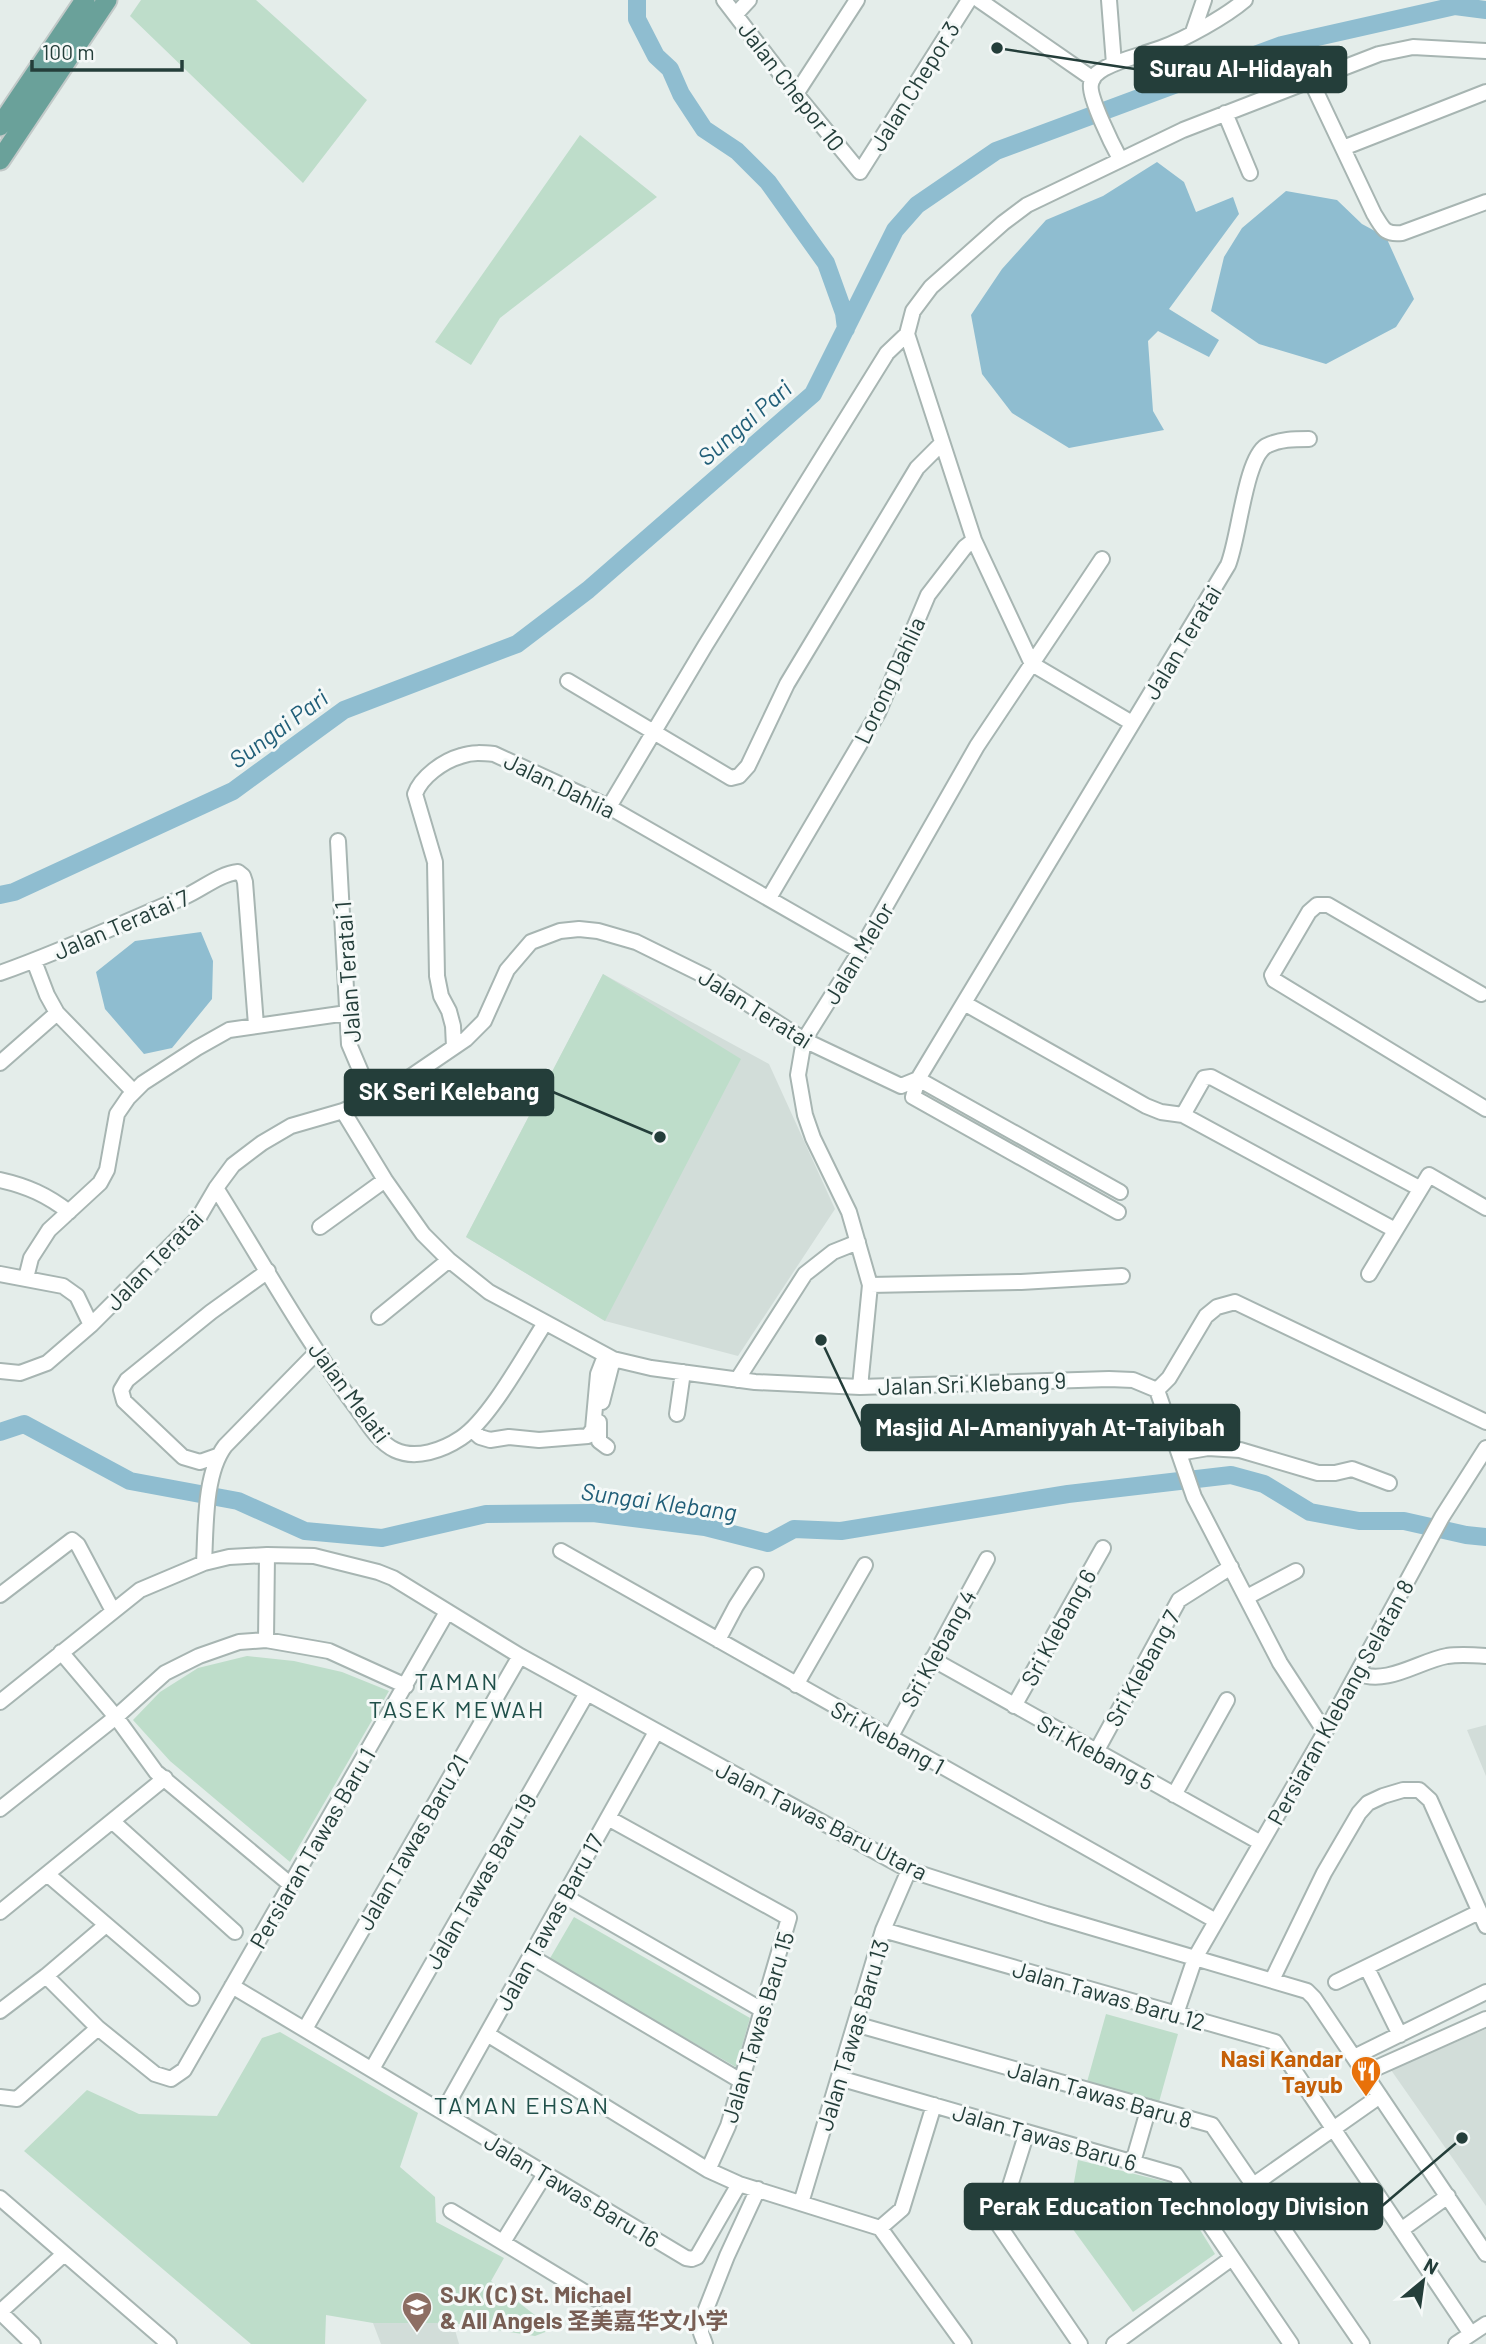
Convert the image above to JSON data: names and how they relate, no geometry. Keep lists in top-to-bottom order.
{
  "streets": {
    "street": [
      "Jalan Chepor 10",
      "Jalan Chepor 3",
      "Jalan Teratai",
      "Lorong Dahlia",
      "Jalan Dahlia",
      "Jalan Teratai 7",
      "Jalan Melor",
      "Jalan Teratai 1",
      "Jalan Sri Klebang 9",
      "Jalan Melati",
      "Sri Klebang 6",
      "Sri Klebang 4",
      "Sri Klebang 7",
      "Persiaran Klebang Selatan 8",
      "Sri Klebang 1",
      "Sri Klebang 5",
      "Jalan Tawas Baru Utara",
      "Jalan Tawas Baru 21",
      "Persiaran Tawas Baru 1",
      "Jalan Tawas Baru 19",
      "Jalan Tawas Baru 17",
      "Jalan Tawas Baru 12",
      "Jalan Tawas Baru 15",
      "Jalan Tawas Baru 13",
      "Jalan Tawas Baru 8",
      "Jalan Tawas Baru 6",
      "Jalan Tawas Baru 16"
    ]
  },
  "crossings": [
    ["Jalan Chepor 10", "Jalan Chepor 3"],
    ["Jalan Teratai", "Jalan Dahlia"],
    ["Jalan Teratai", "Jalan Melor"],
    ["Jalan Teratai", "Jalan Teratai 1"],
    ["Jalan Teratai", "Jalan Sri Klebang 9"],
    ["Jalan Teratai", "Jalan Melati"],
    ["Lorong Dahlia", "Jalan Dahlia"],
    ["Jalan Dahlia", "Jalan Melor"],
    ["Jalan Melor", "Jalan Sri Klebang 9"],
    ["Jalan Sri Klebang 9", "Jalan Melati"],
    ["Sri Klebang 6", "Sri Klebang 5"],
    ["Sri Klebang 4", "Sri Klebang 1"],
    ["Sri Klebang 4", "Sri Klebang 5"],
    ["Sri Klebang 7", "Sri Klebang 5"],
    ["Persiaran Klebang Selatan 8", "Sri Klebang 1"],
    ["Persiaran Klebang Selatan 8", "Sri Klebang 5"],
    ["Persiaran Klebang Selatan 8", "Jalan Tawas Baru Utara"],
    ["Persiaran Klebang Selatan 8", "Jalan Tawas Baru 12"],
    ["Jalan Tawas Baru Utara", "Jalan Tawas Baru 21"],
    ["Jalan Tawas Baru Utara", "Persiaran Tawas Baru 1"],
    ["Jalan Tawas Baru Utara", "Jalan Tawas Baru 19"],
    ["Jalan Tawas Baru Utara", "Jalan Tawas Baru 17"],
    ["Jalan Tawas Baru Utara", "Jalan Tawas Baru 13"],
    ["Jalan Tawas Baru 21", "Jalan Tawas Baru 16"],
    ["Persiaran Tawas Baru 1", "Jalan Tawas Baru 16"],
    ["Jalan Tawas Baru 19", "Jalan Tawas Baru 16"],
    ["Jalan Tawas Baru 17", "Jalan Tawas Baru 15"],
    ["Jalan Tawas Baru 17", "Jalan Tawas Baru 16"],
    ["Jalan Tawas Baru 12", "Jalan Tawas Baru 13"],
    ["Jalan Tawas Baru 13", "Jalan Tawas Baru 8"],
    ["Jalan Tawas Baru 13", "Jalan Tawas Baru 6"]
  ],
  "districts": ["TAMAN TASEK MEWAH", "TAMAN EHSAN"],
  "water": ["Sungai Pari", "Sungai Klebang"],
  "places": {
    "other": [
      "Surau Al-Hidayah",
      "SK Seri Kelebang",
      "Masjid Al-Amaniyyah At-Taiyibah",
      "Perak Education Technology Division"
    ],
    "restaurant": ["Nasi Kandar Tayub"],
    "school or university": ["SJK (C) St. Michael & All Angels 圣美嘉华文小学"]
  },
  "scale_bar": "100 m",
  "north": "top right"
}
